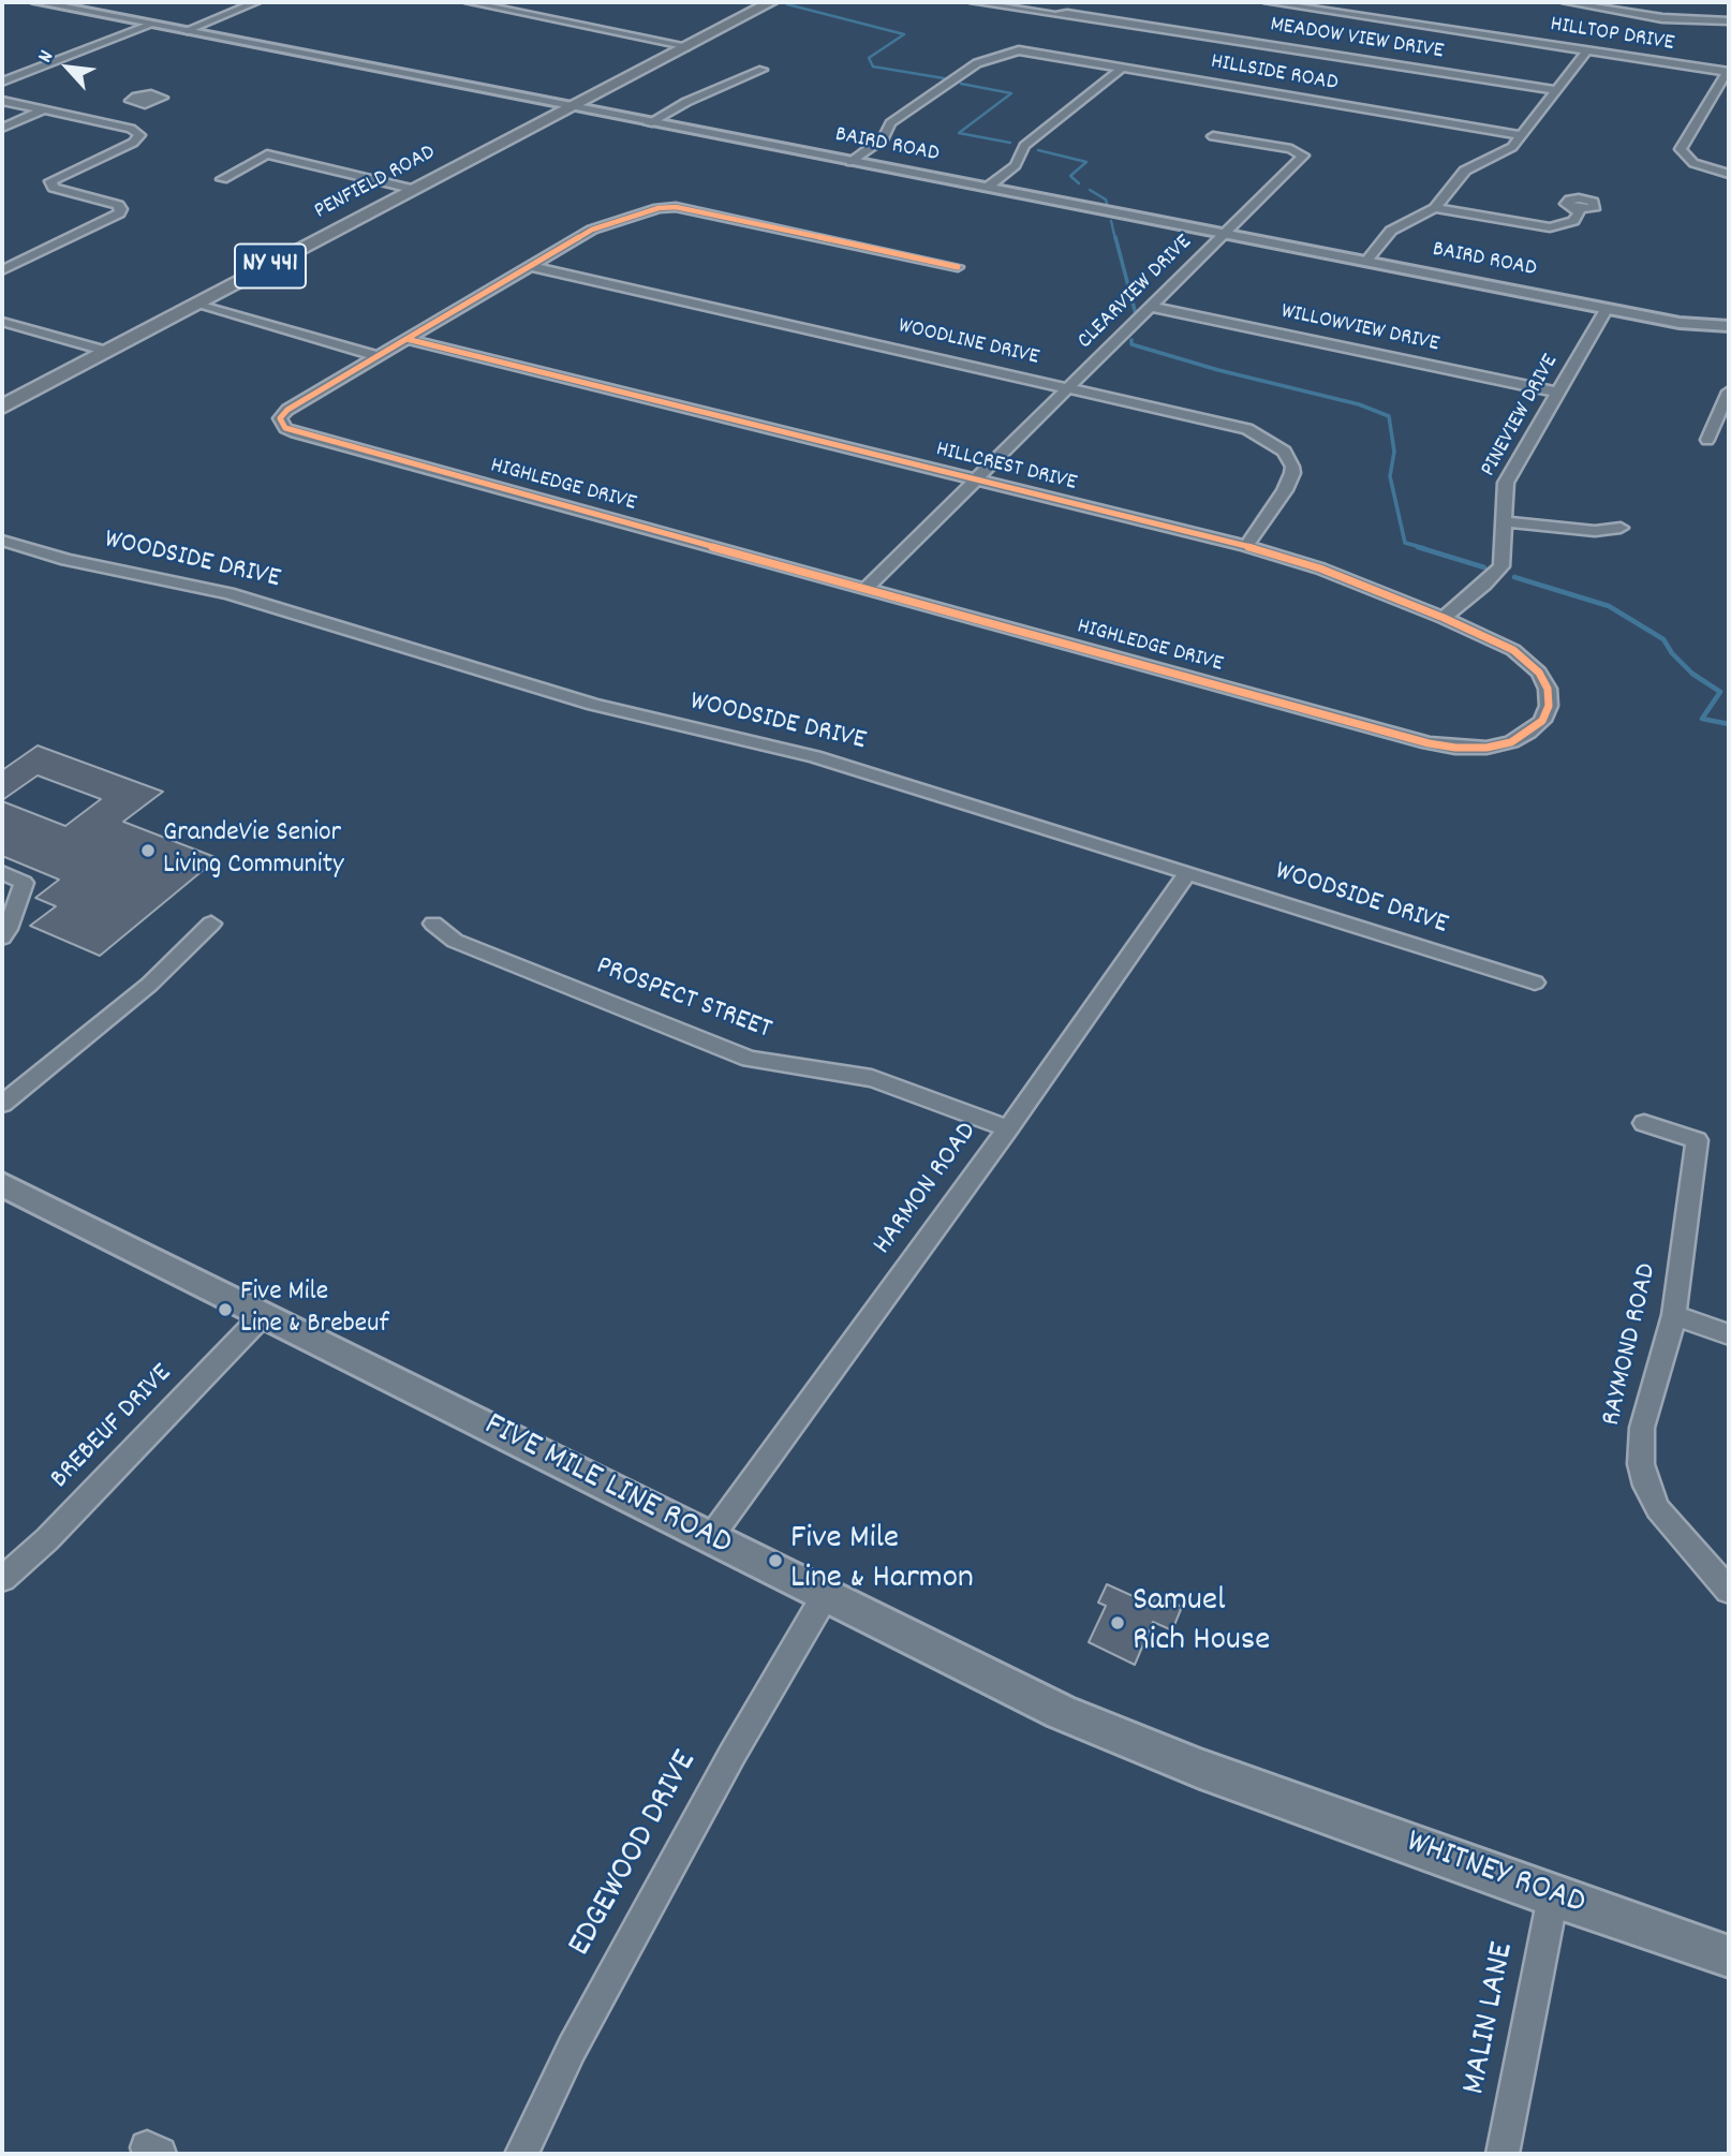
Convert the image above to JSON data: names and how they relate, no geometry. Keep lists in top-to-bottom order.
{
  "streets": {
    "main road": [
      "PENFIELD ROAD",
      "NY 441",
      "FIVE MILE LINE ROAD",
      "WHITNEY ROAD"
    ],
    "street": [
      "HILLTOP DRIVE",
      "MEADOW VIEW DRIVE",
      "HILLSIDE ROAD",
      "BAIRD ROAD",
      "CLEARVIEW DRIVE",
      "WILLOWVIEW DRIVE",
      "WOODLINE DRIVE",
      "PINEVIEW DRIVE",
      "HILLCREST DRIVE",
      "HIGHLEDGE DRIVE",
      "WOODSIDE DRIVE",
      "PROSPECT STREET",
      "HARMON ROAD",
      "RAYMOND ROAD",
      "BREBEUF DRIVE",
      "EDGEWOOD DRIVE",
      "MALIN LANE"
    ]
  },
  "crossings": [
    ["BAIRD ROAD", "PENFIELD ROAD"],
    ["BAIRD ROAD", "CLEARVIEW DRIVE"],
    ["BAIRD ROAD", "PINEVIEW DRIVE"],
    ["CLEARVIEW DRIVE", "WILLOWVIEW DRIVE"],
    ["CLEARVIEW DRIVE", "WOODLINE DRIVE"],
    ["CLEARVIEW DRIVE", "HILLCREST DRIVE"],
    ["CLEARVIEW DRIVE", "HIGHLEDGE DRIVE"],
    ["WILLOWVIEW DRIVE", "PINEVIEW DRIVE"],
    ["WOODLINE DRIVE", "HILLCREST DRIVE"],
    ["WOODLINE DRIVE", "HIGHLEDGE DRIVE"],
    ["PINEVIEW DRIVE", "HILLCREST DRIVE"],
    ["HILLCREST DRIVE", "HIGHLEDGE DRIVE"],
    ["WOODSIDE DRIVE", "HARMON ROAD"],
    ["PROSPECT STREET", "HARMON ROAD"],
    ["HARMON ROAD", "FIVE MILE LINE ROAD"],
    ["BREBEUF DRIVE", "FIVE MILE LINE ROAD"],
    ["FIVE MILE LINE ROAD", "EDGEWOOD DRIVE"],
    ["FIVE MILE LINE ROAD", "WHITNEY ROAD"],
    ["WHITNEY ROAD", "MALIN LANE"]
  ],
  "places": [
    "GrandeVie Senior Living Community",
    "Five Mile Line & Brebeuf",
    "Five Mile Line & Harmon",
    "Samuel Rich House"
  ],
  "north": "top left"
}
